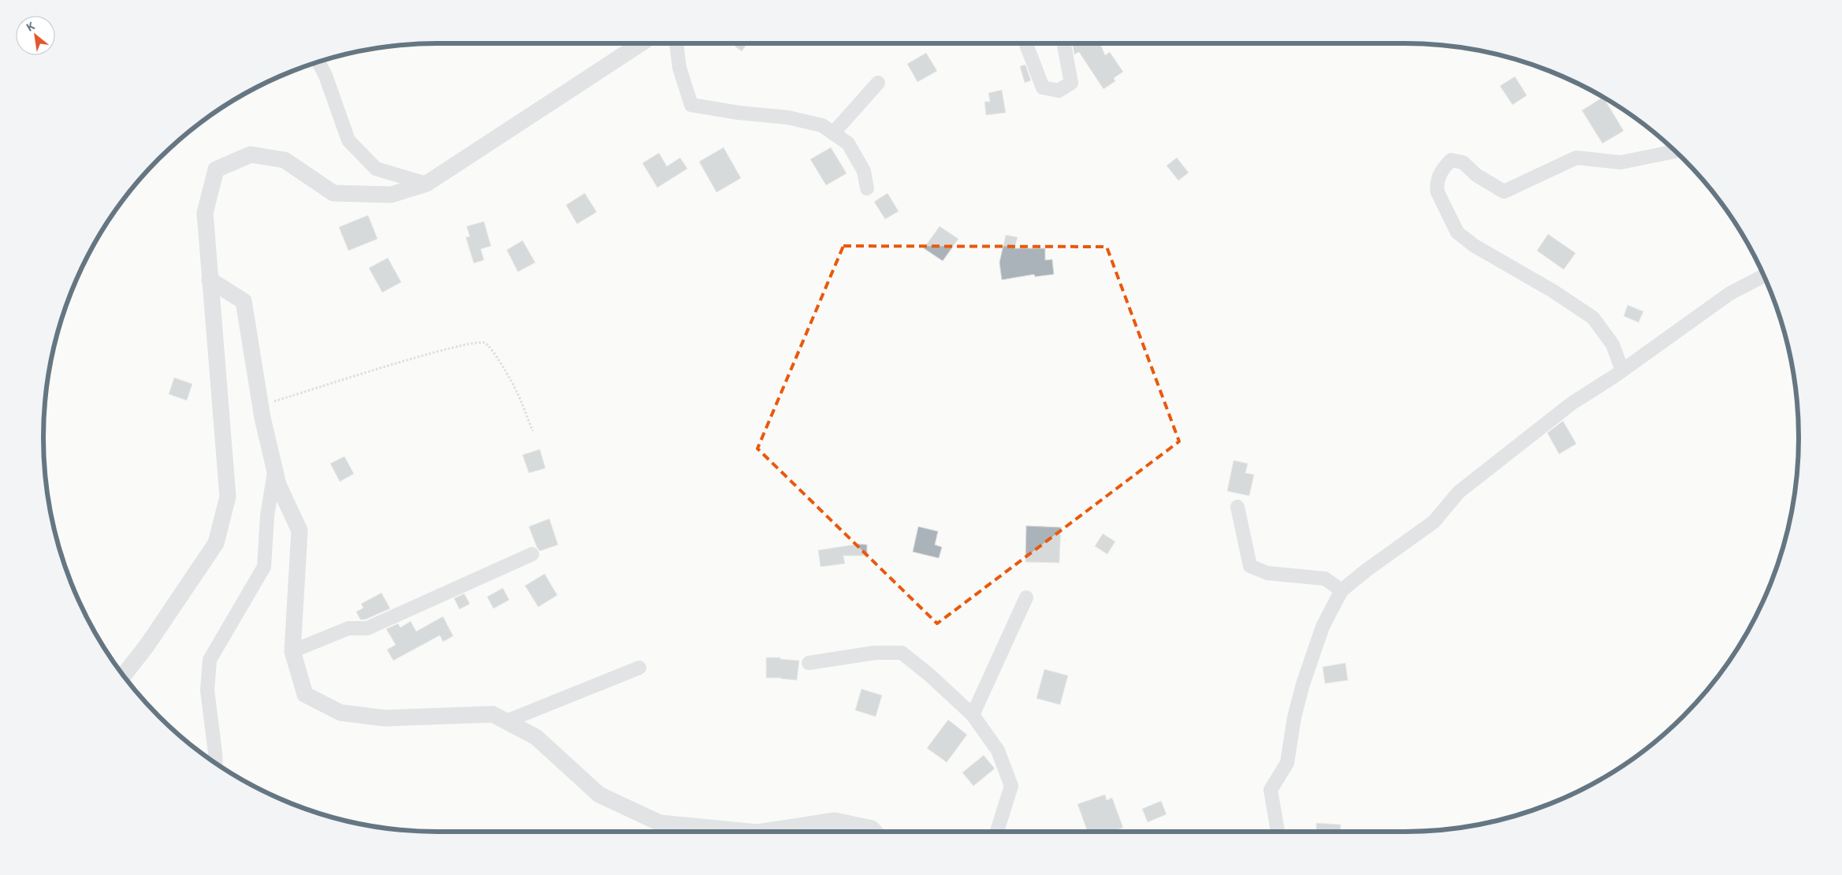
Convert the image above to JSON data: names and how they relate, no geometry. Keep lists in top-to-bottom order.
{
  "north": "top left"
}
